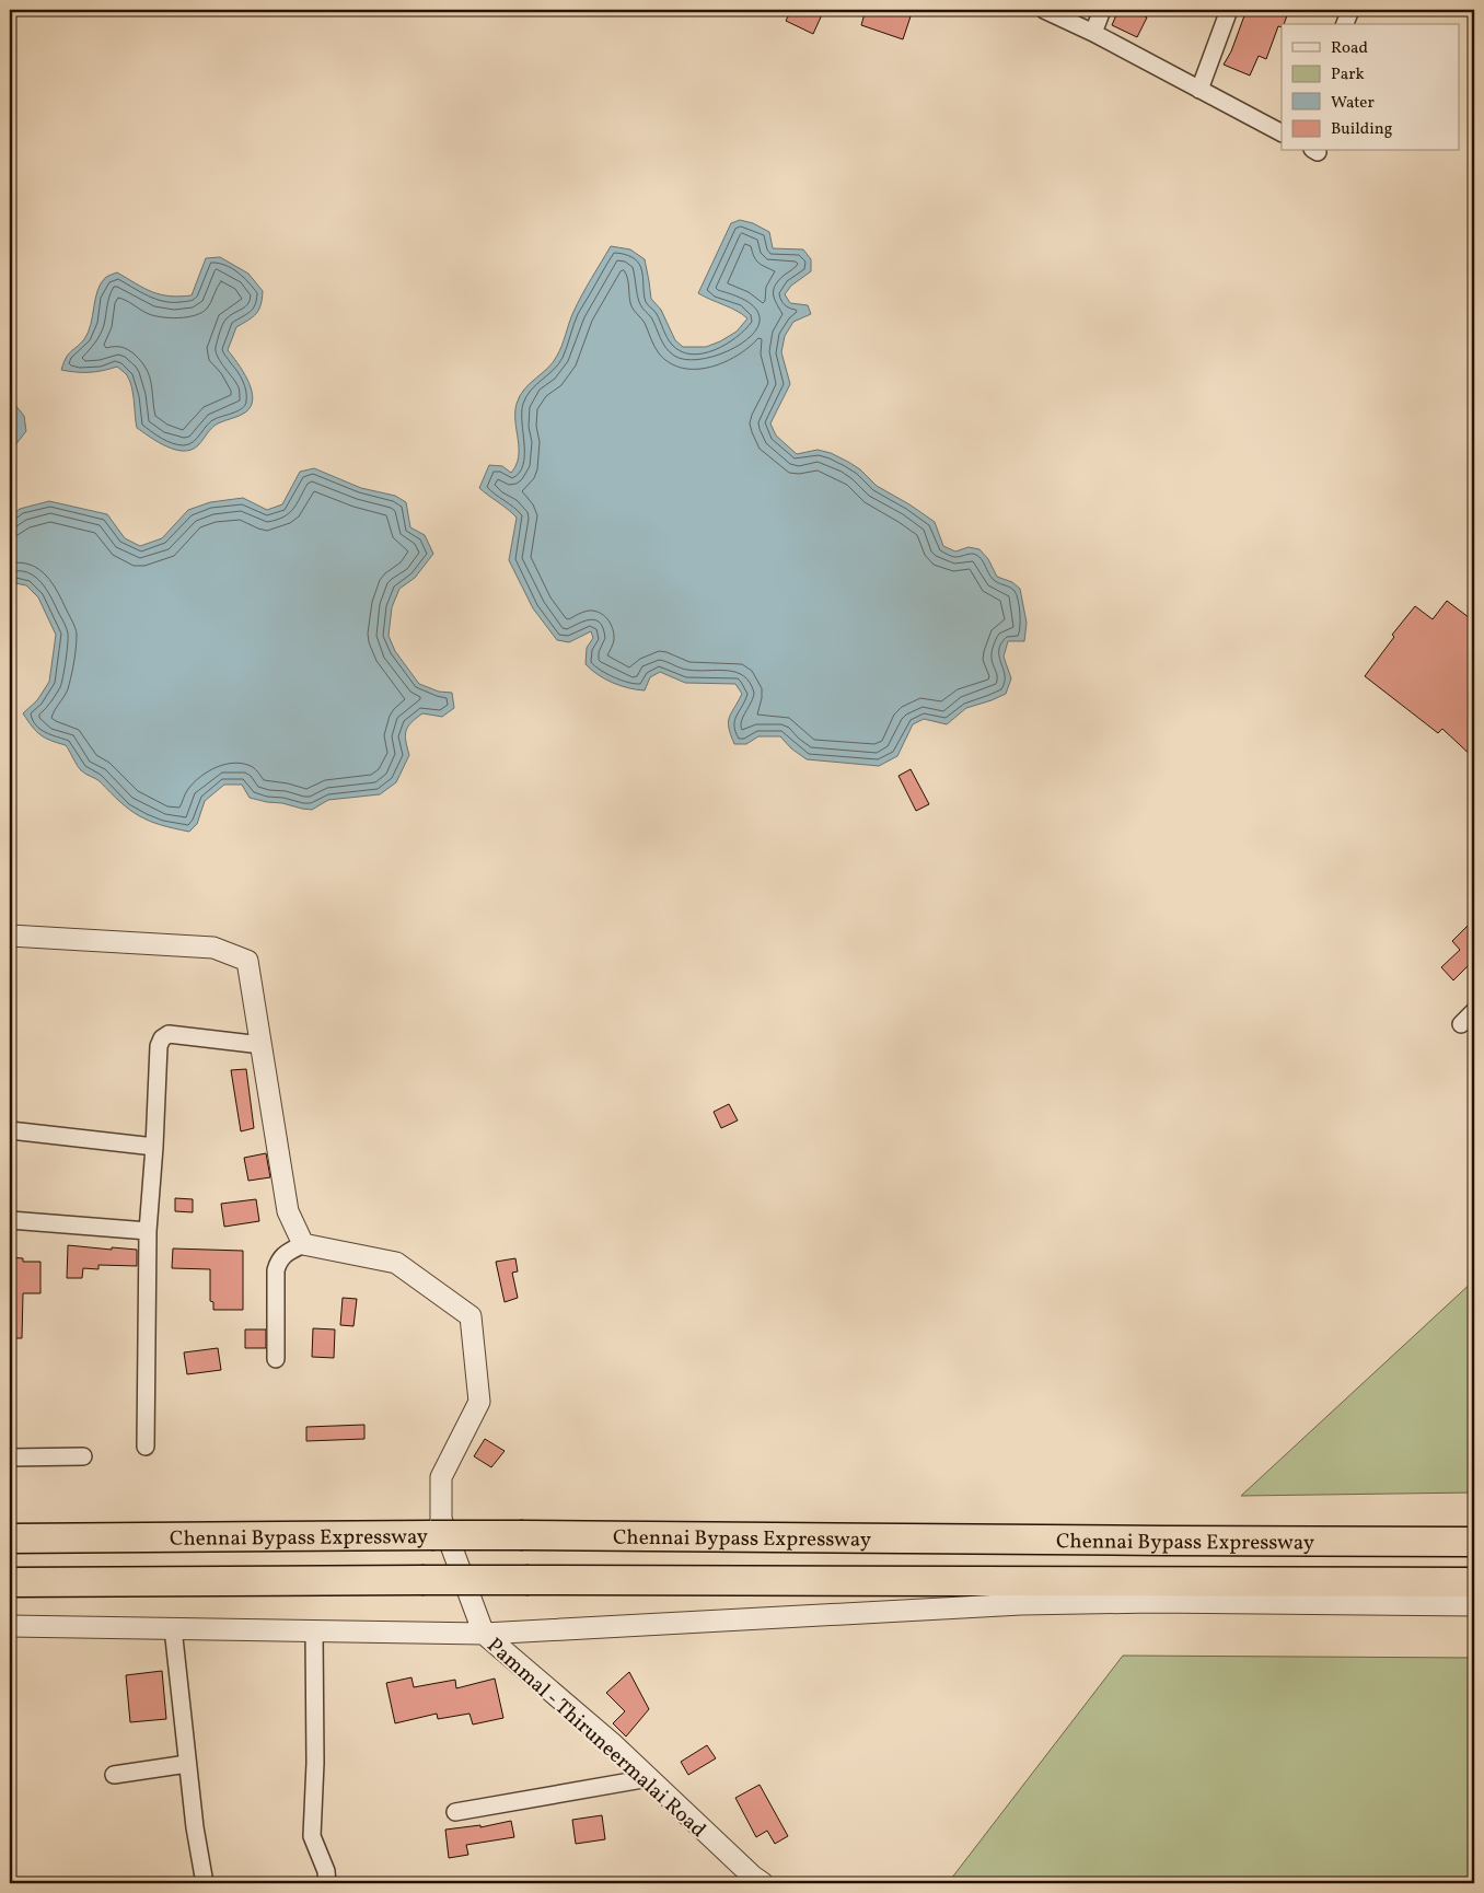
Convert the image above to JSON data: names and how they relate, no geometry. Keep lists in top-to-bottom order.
{
  "streets": {
    "highway": ["Chennai Bypass Expressway"],
    "street": ["Pammal - Thiruneermalai Road"]
  },
  "legend": [
    "Road",
    "Park",
    "Water",
    "Building"
  ]
}
